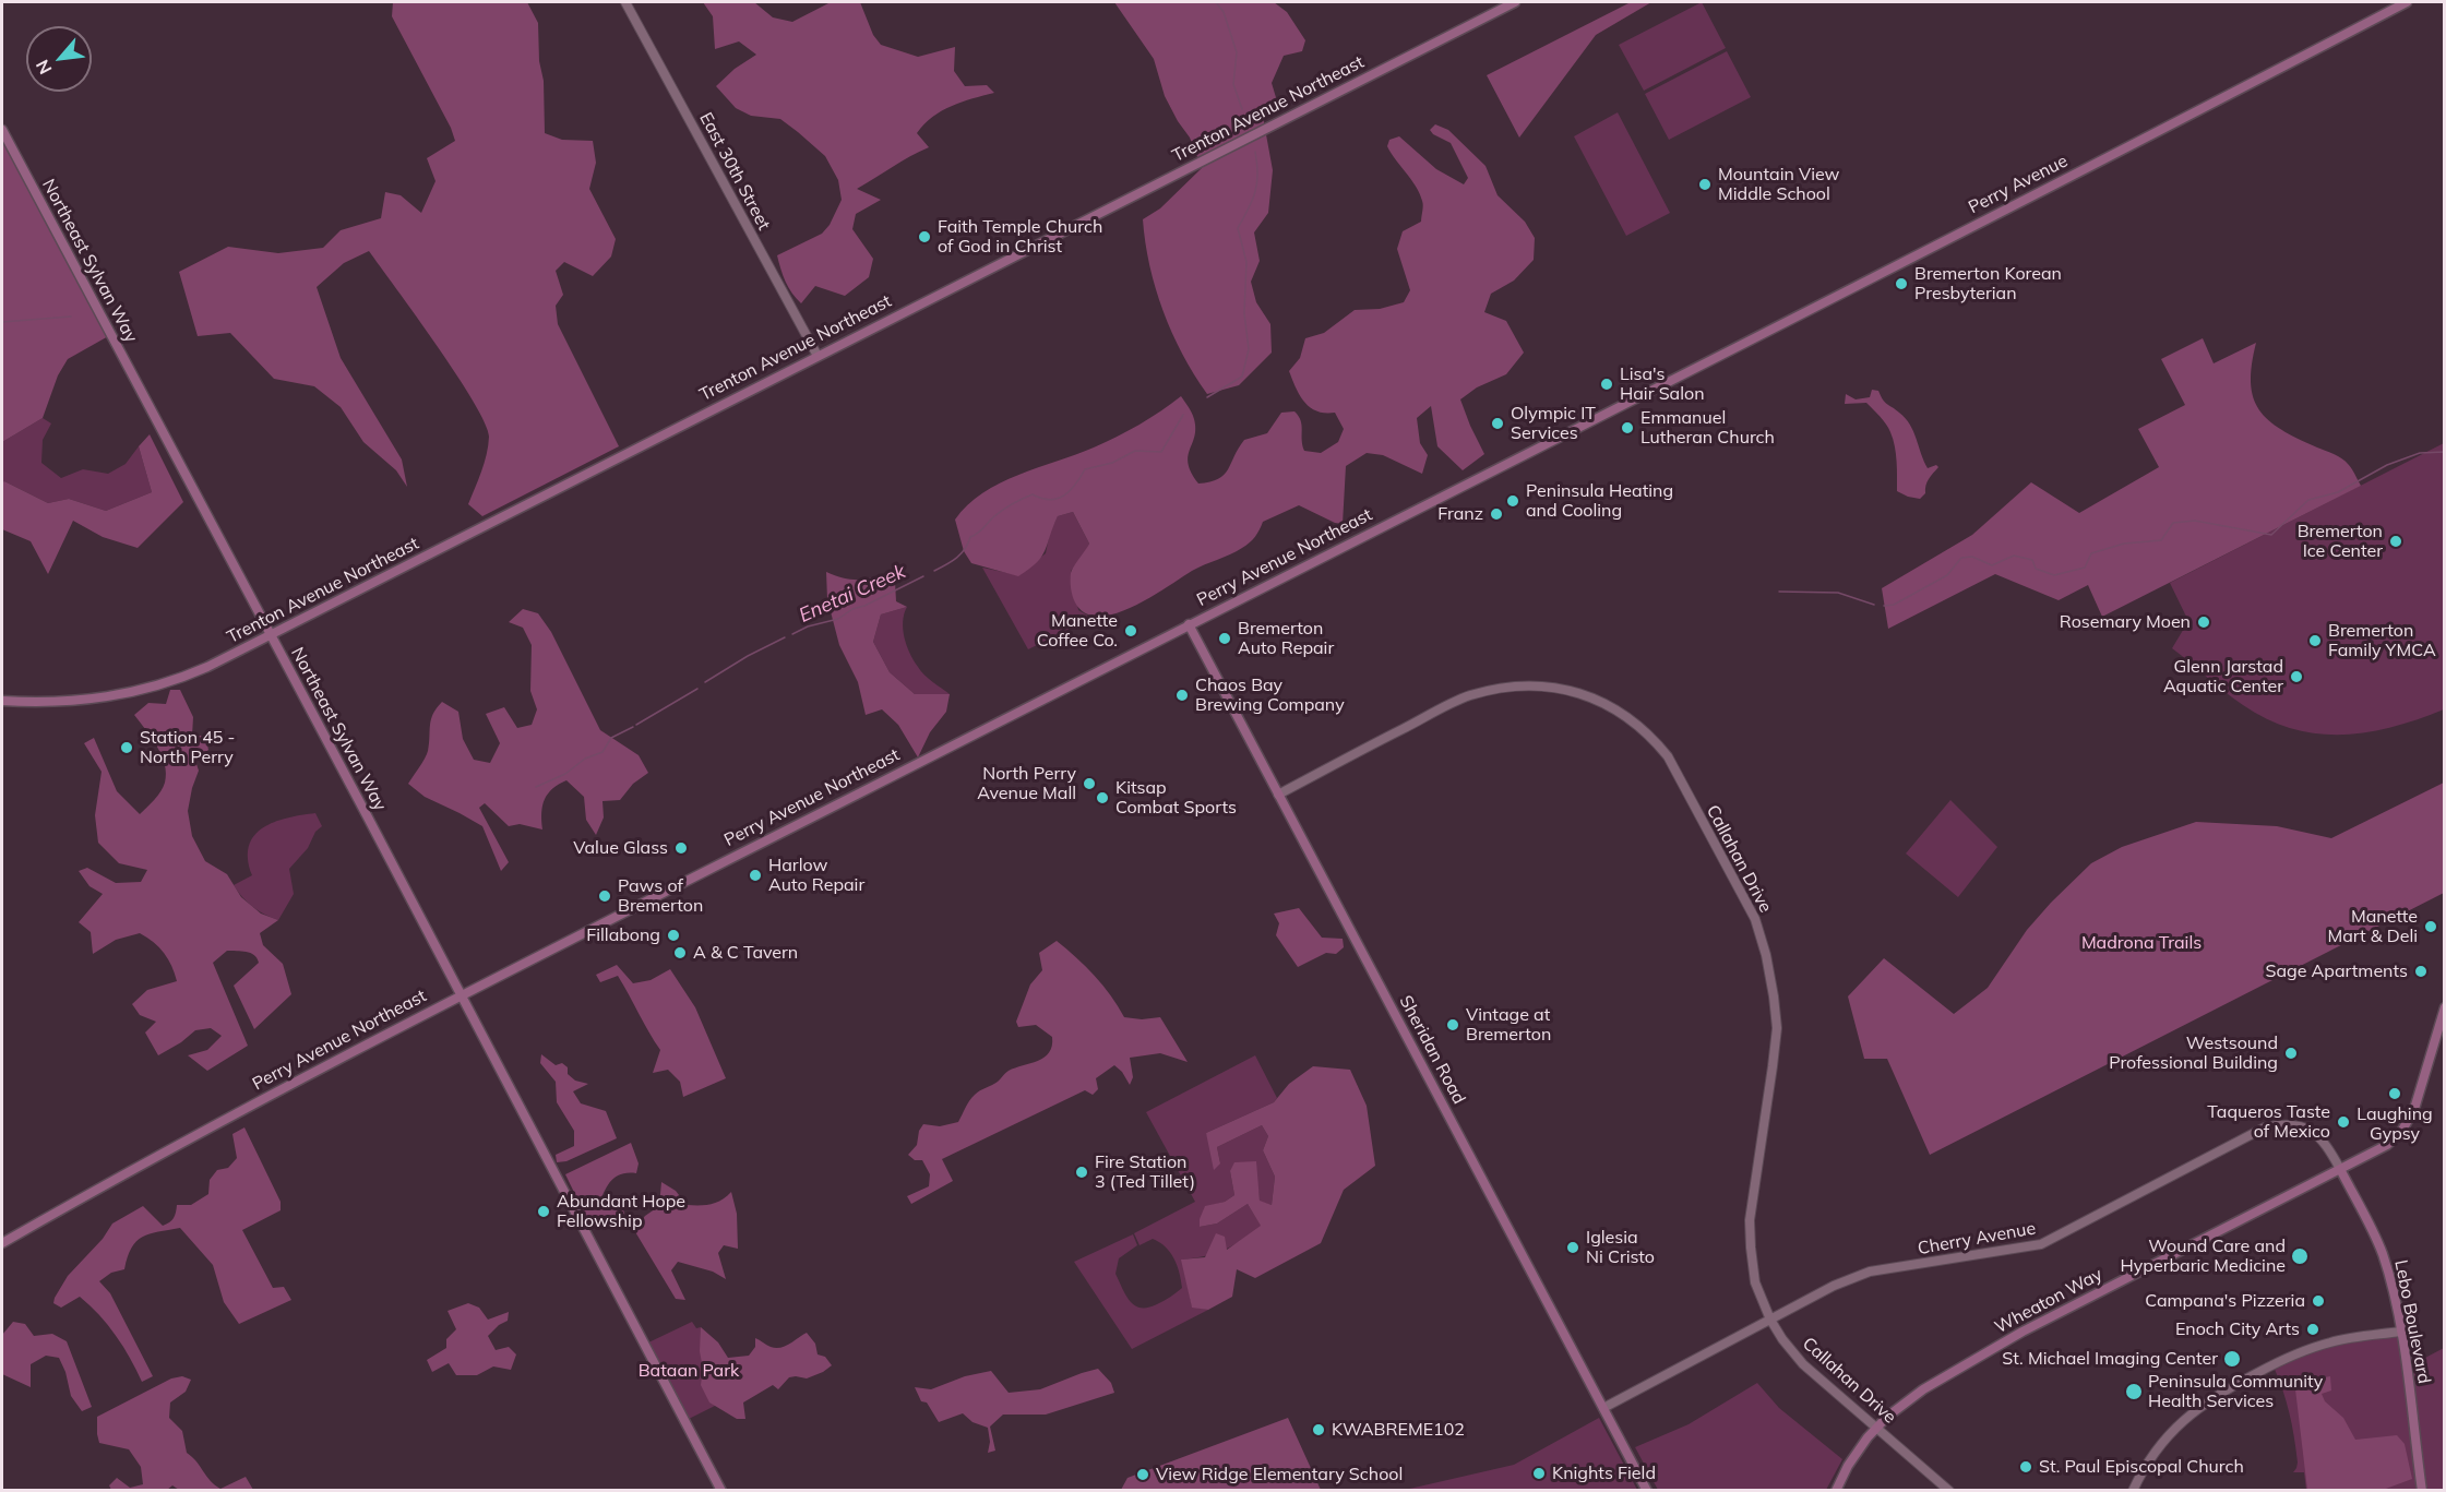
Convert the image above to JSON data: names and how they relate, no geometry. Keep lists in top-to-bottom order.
{
  "streets": {
    "main road": [
      "Trenton Avenue Northeast",
      "Perry Avenue",
      "Northeast Sylvan Way",
      "Perry Avenue Northeast",
      "Sheridan Road",
      "Wheaton Way",
      "Lebo Boulevard"
    ],
    "street": ["East 30th Street", "Callahan Drive", "Cherry Avenue"]
  },
  "crossings": [
    ["Trenton Avenue Northeast", "East 30th Street"],
    ["Trenton Avenue Northeast", "Northeast Sylvan Way"],
    ["Perry Avenue", "Perry Avenue Northeast"],
    ["Northeast Sylvan Way", "Perry Avenue Northeast"],
    ["Perry Avenue Northeast", "Sheridan Road"],
    ["Callahan Drive", "Sheridan Road"],
    ["Callahan Drive", "Cherry Avenue"],
    ["Callahan Drive", "Wheaton Way"],
    ["Sheridan Road", "Cherry Avenue"],
    ["Cherry Avenue", "Wheaton Way"],
    ["Cherry Avenue", "Lebo Boulevard"],
    ["Wheaton Way", "Lebo Boulevard"]
  ],
  "water": ["Enetai Creek"],
  "parks": ["Madrona Trails", "Bataan Park"],
  "places": [
    "Mountain View Middle School",
    "Faith Temple Church of God in Christ",
    "Bremerton Korean Presbyterian",
    "Lisa's Hair Salon",
    "Olympic IT Services",
    "Emmanuel Lutheran Church",
    "Peninsula Heating and Cooling",
    "Franz",
    "Bremerton Ice Center",
    "Rosemary Moen",
    "Manette Coffee Co.",
    "Bremerton Auto Repair",
    "Bremerton Family YMCA",
    "Glenn Jarstad Aquatic Center",
    "Chaos Bay Brewing Company",
    "Station 45 - North Perry",
    "North Perry Avenue Mall",
    "Kitsap Combat Sports",
    "Value Glass",
    "Harlow Auto Repair",
    "Paws of Bremerton",
    "Manette Mart & Deli",
    "Fillabong",
    "A & C Tavern",
    "Sage Apartments",
    "Vintage at Bremerton",
    "Westsound Professional Building",
    "Laughing Gypsy",
    "Taqueros Taste of Mexico",
    "Fire Station 3 (Ted Tillet)",
    "Abundant Hope Fellowship",
    "Iglesia Ni Cristo",
    "Wound Care and Hyperbaric Medicine",
    "Campana's Pizzeria",
    "Enoch City Arts",
    "St. Michael Imaging Center",
    "Peninsula Community Health Services",
    "KWABREME102",
    "St. Paul Episcopal Church",
    "Knights Field",
    "View Ridge Elementary School"
  ],
  "north": "bottom left"
}
